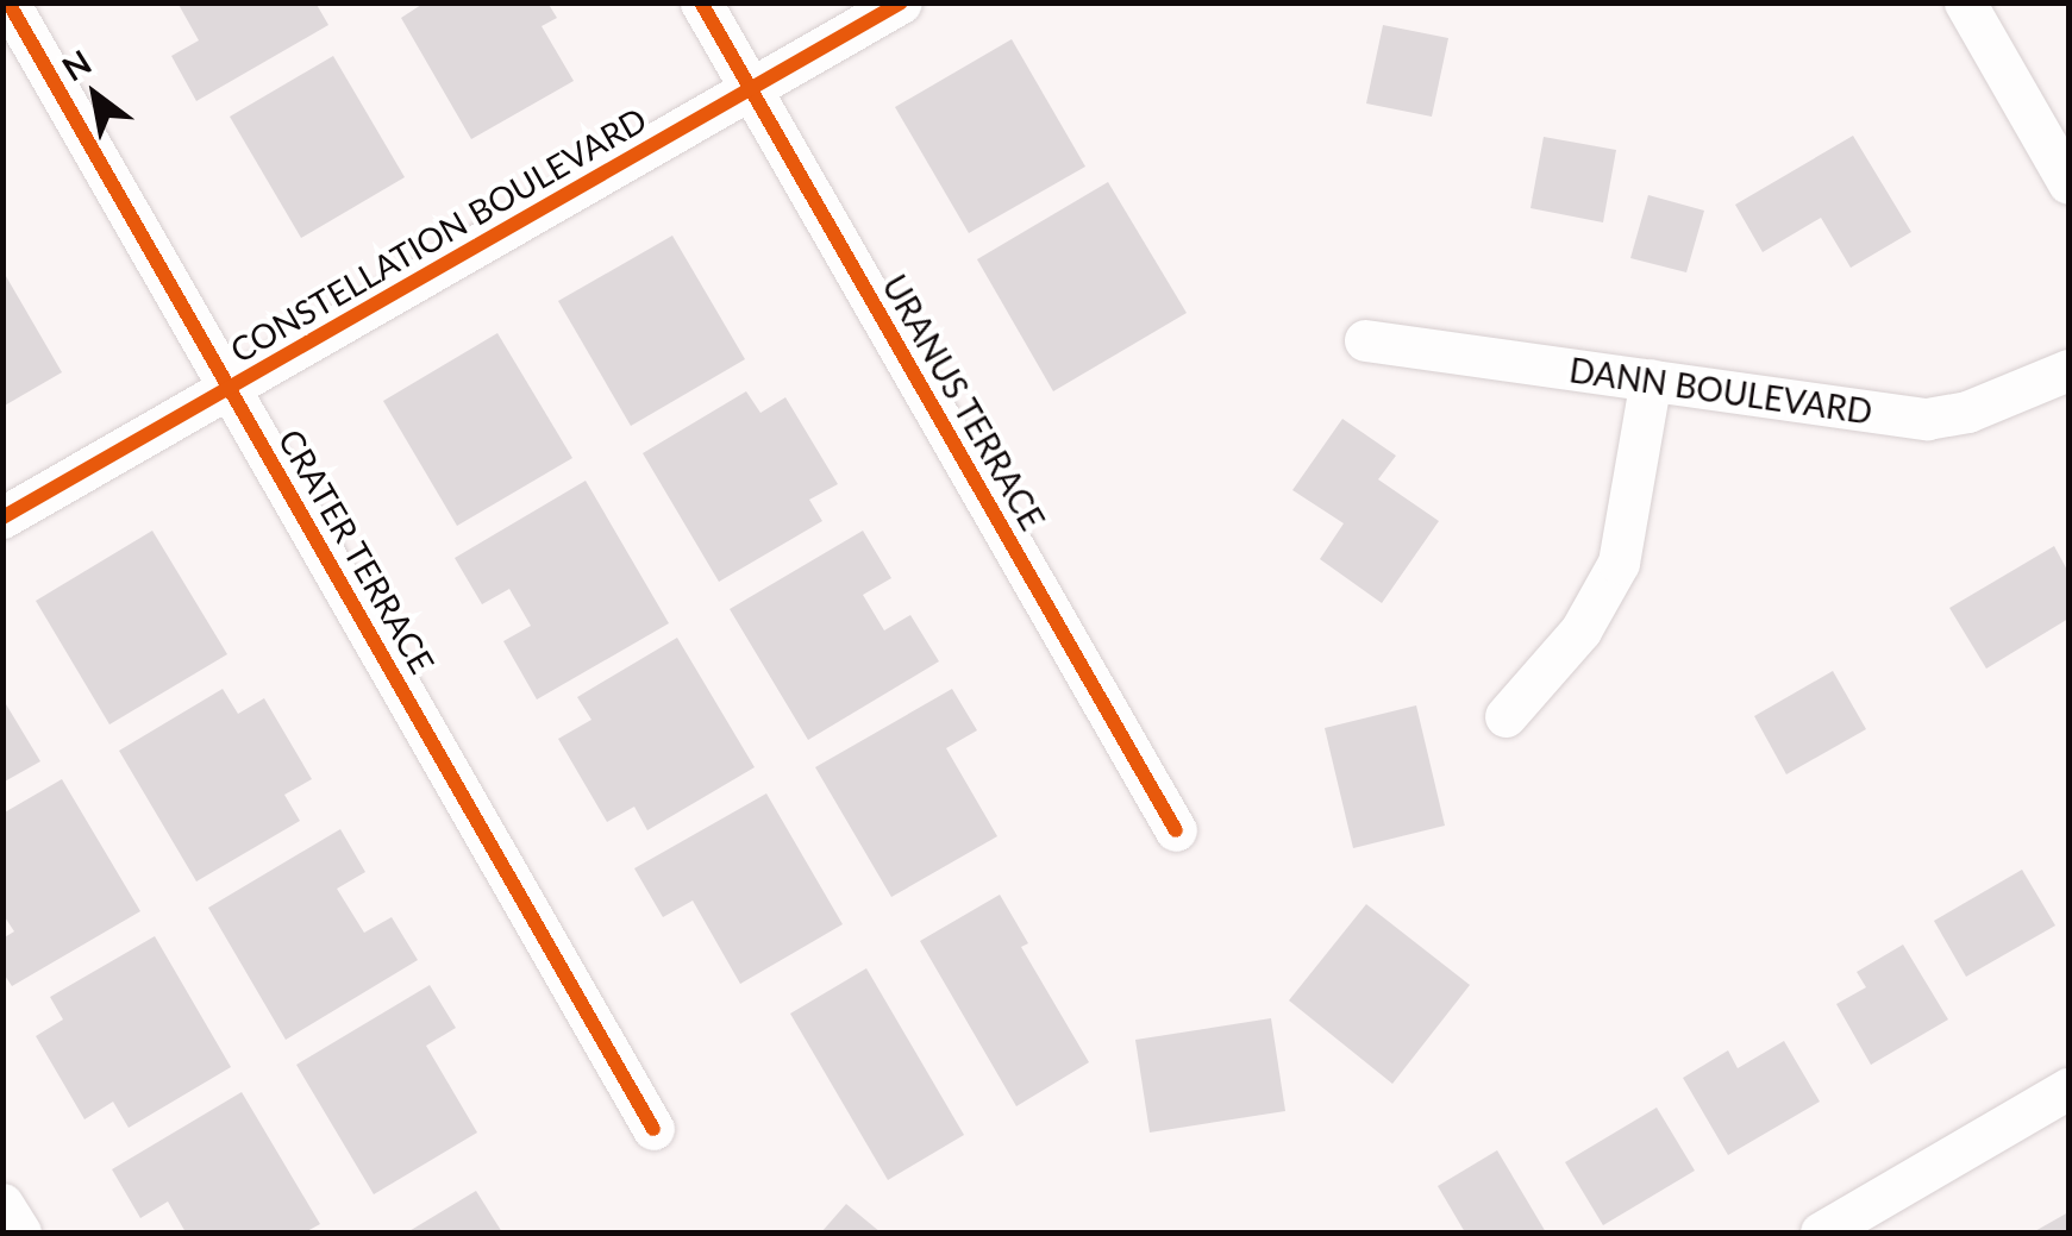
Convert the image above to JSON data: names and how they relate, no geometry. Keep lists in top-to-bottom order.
{
  "streets": {
    "street": [
      "CONSTELLATION BOULEVARD",
      "DANN BOULEVARD",
      "URANUS TERRACE",
      "CRATER TERRACE"
    ]
  },
  "crossings": [
    ["CONSTELLATION BOULEVARD", "URANUS TERRACE"],
    ["CONSTELLATION BOULEVARD", "CRATER TERRACE"]
  ],
  "north": "top left"
}
